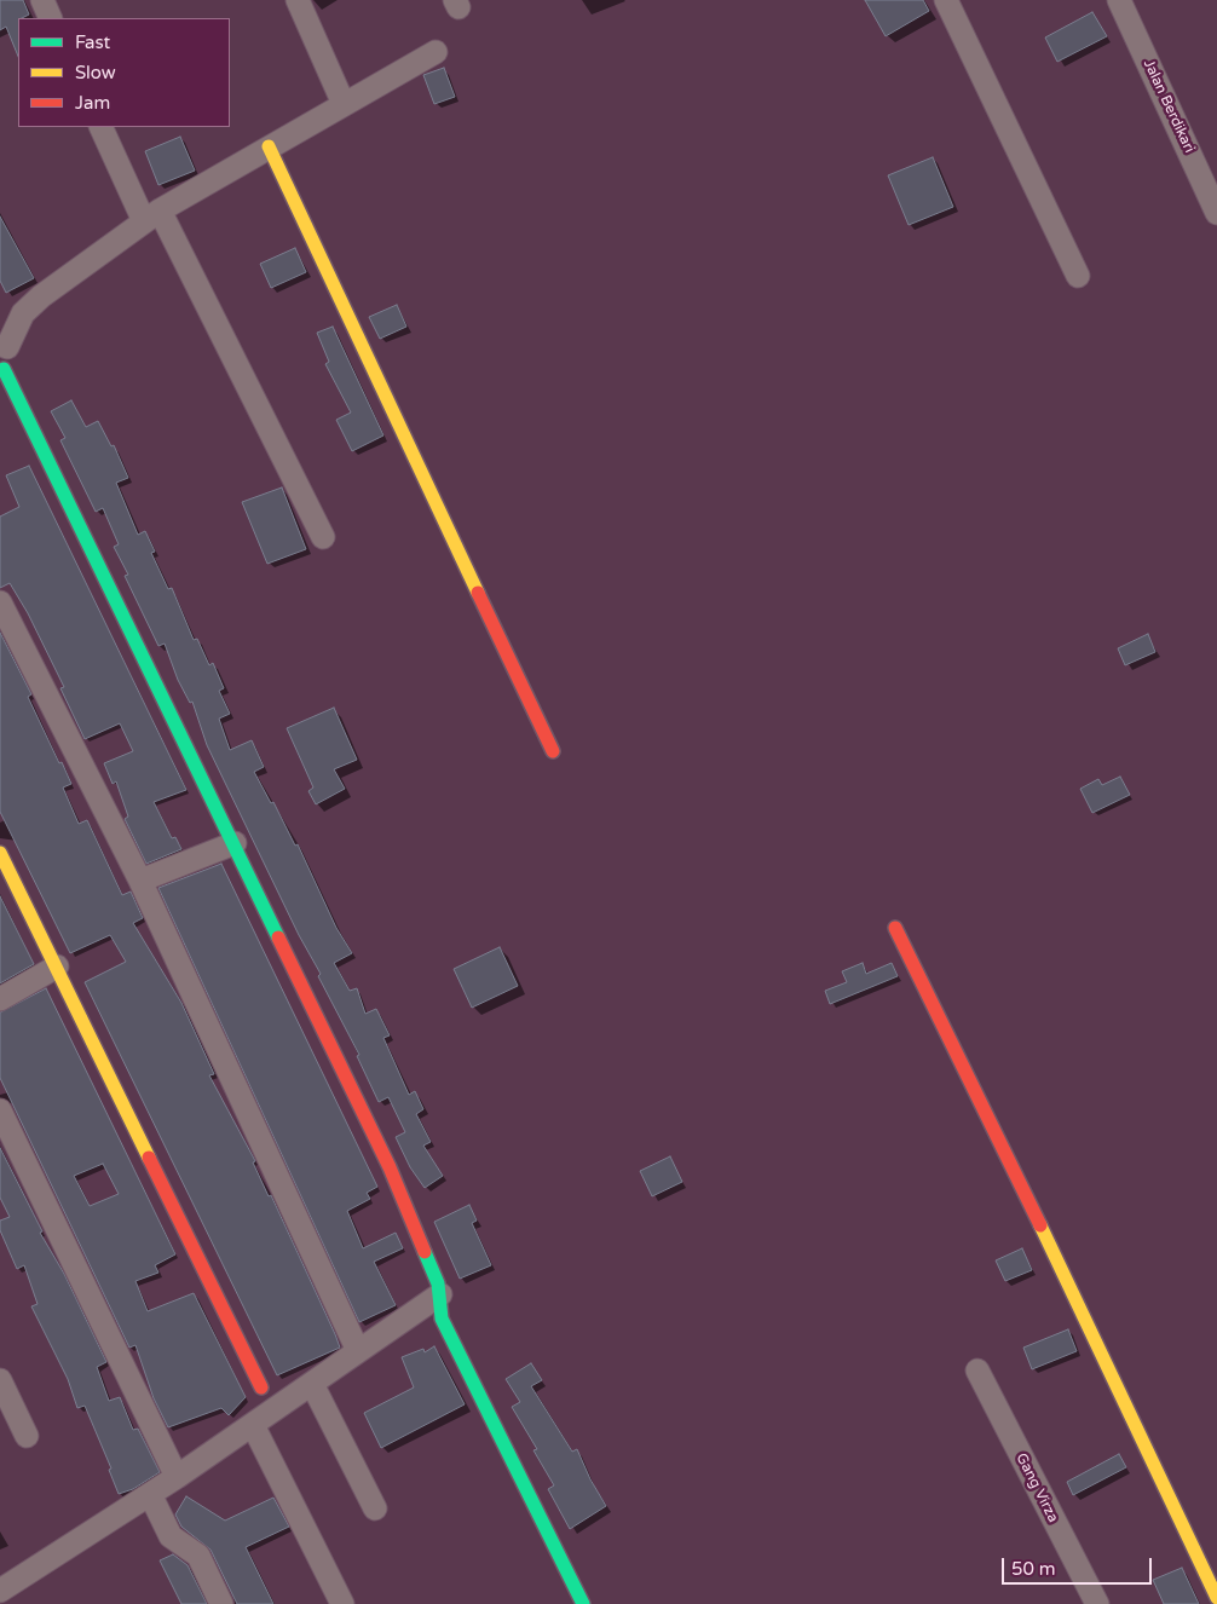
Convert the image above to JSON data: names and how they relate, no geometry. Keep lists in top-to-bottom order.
{
  "streets": {
    "street": ["Jalan Berdikari", "Gang Virza"]
  },
  "legend": ["Fast", "Slow", "Jam"],
  "scale_bar": "50 m"
}
